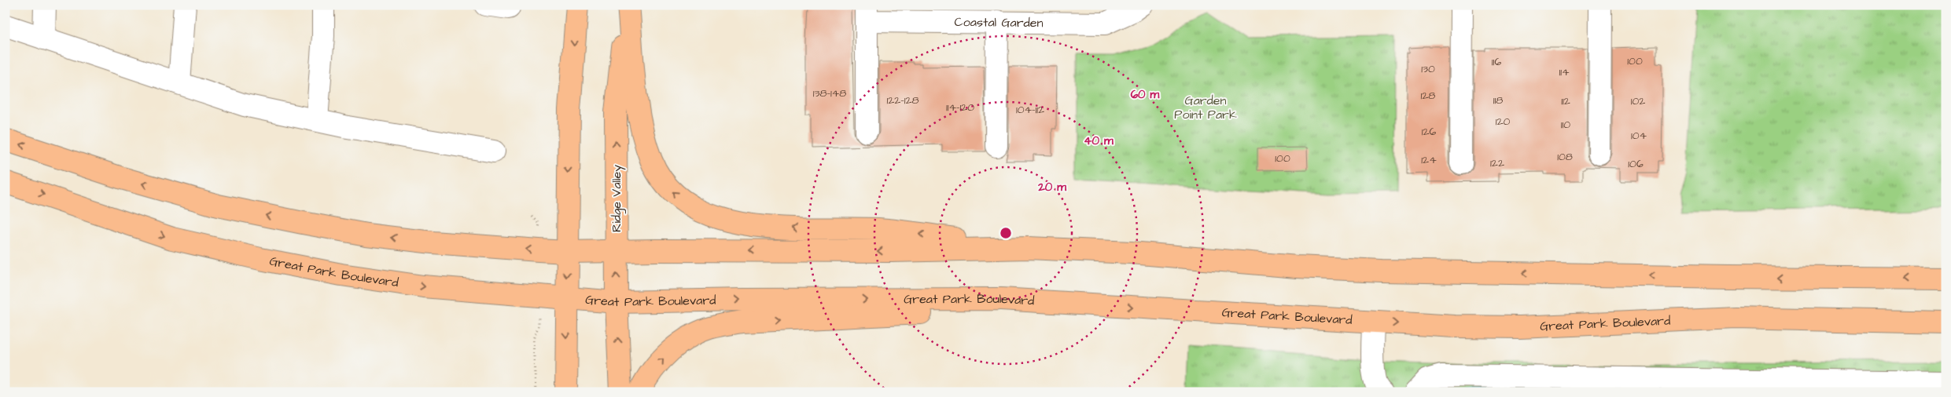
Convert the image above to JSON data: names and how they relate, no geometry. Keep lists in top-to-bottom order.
{
  "streets": {
    "main road": ["Ridge Valley", "Great Park Boulevard"],
    "street": ["Coastal Garden"]
  },
  "crossings": [
    ["Ridge Valley", "Great Park Boulevard"]
  ],
  "parks": ["Garden Point Park"],
  "house_numbers": [
    "100",
    "116",
    "130",
    "114",
    "138-148",
    "128",
    "122-128",
    "118",
    "112",
    "102",
    "114-120",
    "104-112",
    "120",
    "110",
    "126",
    "104",
    "108",
    "100",
    "124",
    "122",
    "106"
  ],
  "rings": ["60 m", "40 m", "20 m"]
}
